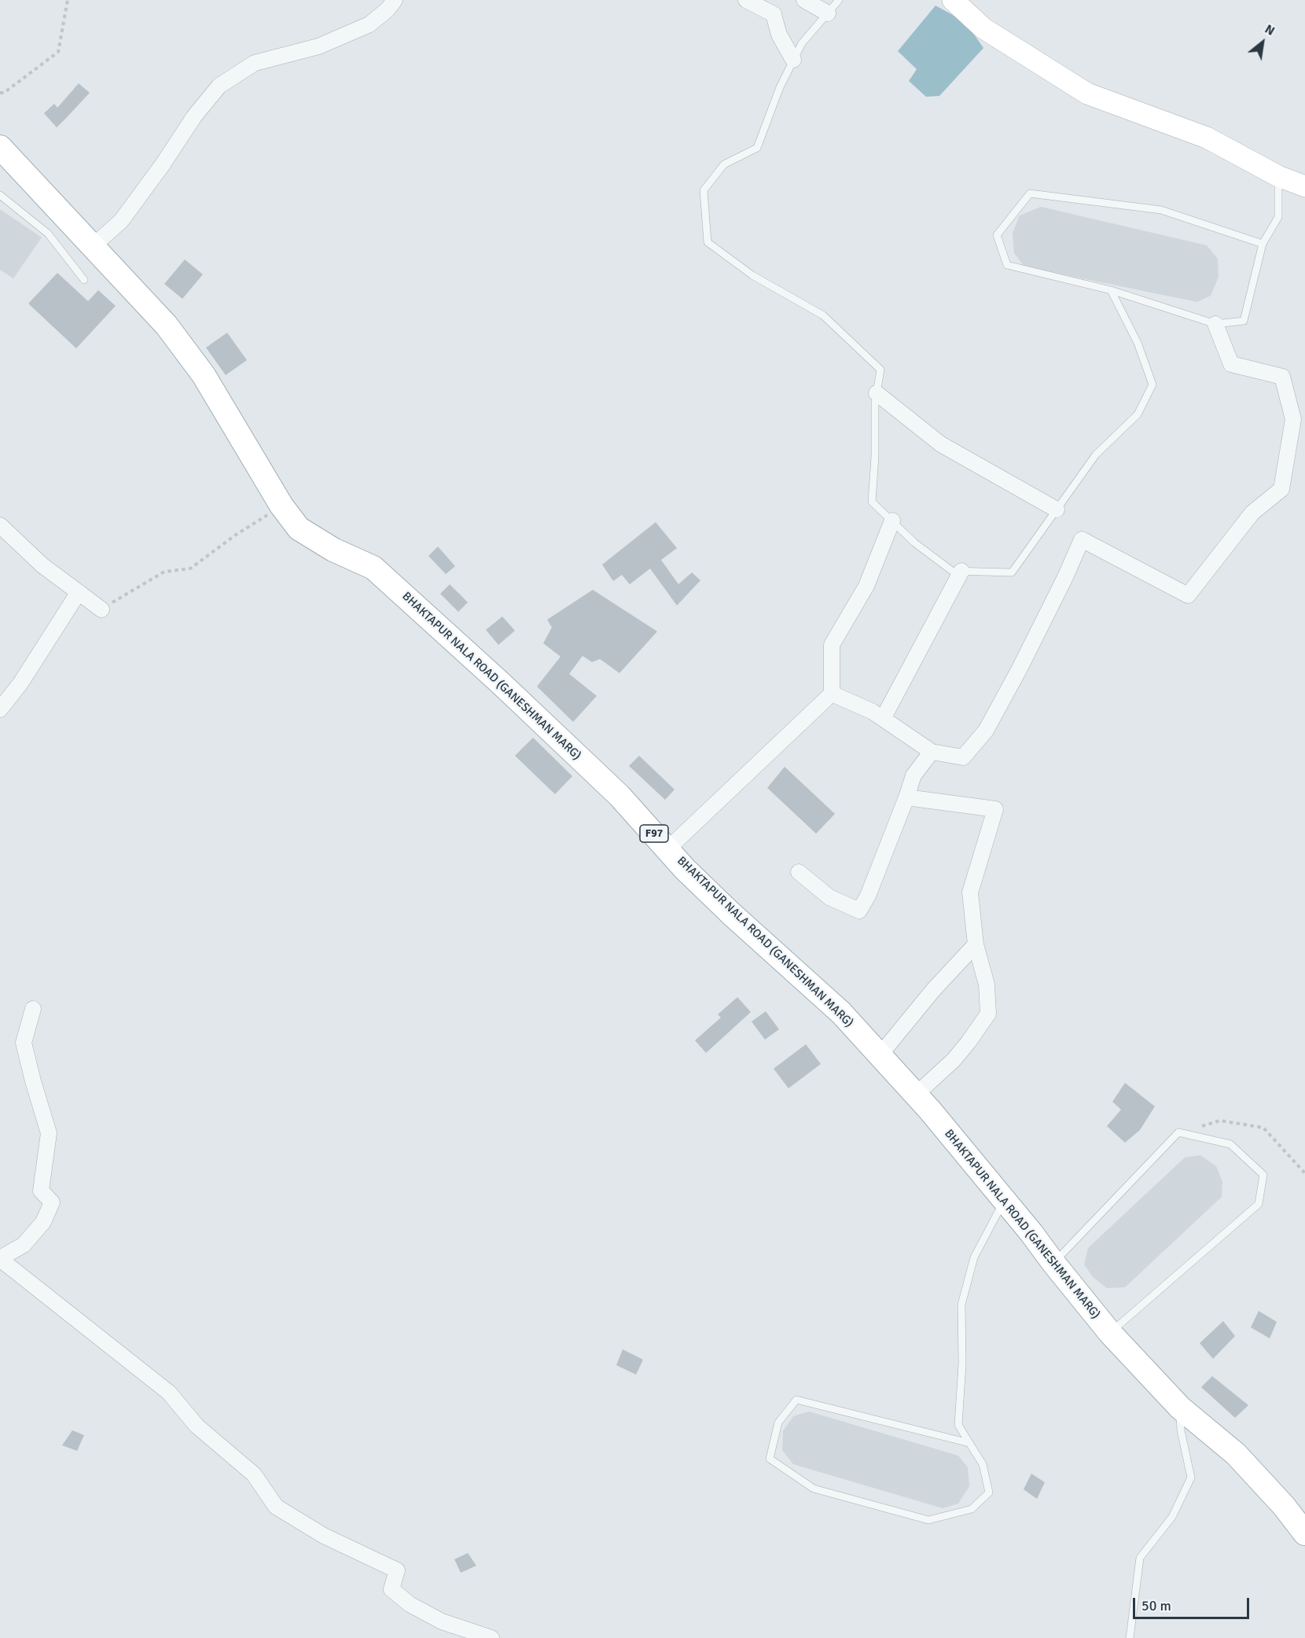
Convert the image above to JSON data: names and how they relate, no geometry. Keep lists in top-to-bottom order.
{
  "streets": {
    "main road": ["BHAKTAPUR NALA ROAD (GANESHMAN MARG)", "F97"]
  },
  "scale_bar": "50 m",
  "north": "top right"
}
